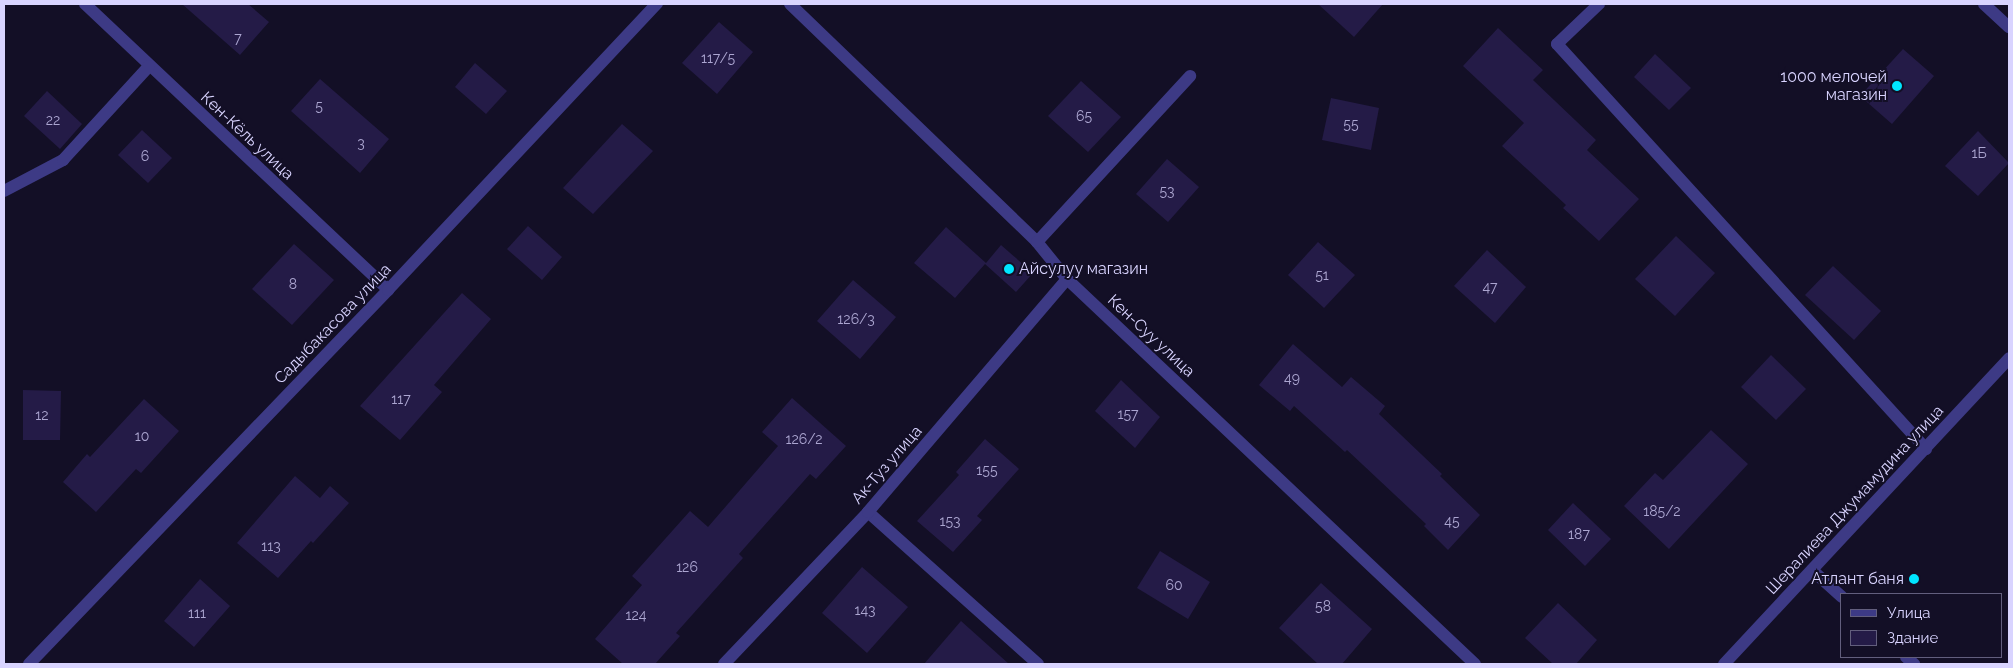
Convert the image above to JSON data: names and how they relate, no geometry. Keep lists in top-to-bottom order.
{
  "streets": {
    "street": [
      "Кен-Кёль улица",
      "Садыбакасова улица",
      "Кен-Суу улица",
      "Ак-Туз улица",
      "Шералиева Джумамудина улица"
    ]
  },
  "crossings": [
    ["Кен-Кёль улица", "Садыбакасова улица"],
    ["Кен-Суу улица", "Ак-Туз улица"]
  ],
  "places": ["1000 мелочей магазин", "Айсулуу магазин", "Атлант баня"],
  "house_numbers": [
    "7",
    "117/5",
    "5",
    "65",
    "22",
    "55",
    "3",
    "1Б",
    "6",
    "53",
    "51",
    "8",
    "47",
    "126/3",
    "49",
    "117",
    "157",
    "12",
    "10",
    "126/2",
    "155",
    "185/2",
    "153",
    "45",
    "187",
    "113",
    "126",
    "60",
    "58",
    "143",
    "111",
    "124"
  ],
  "legend": ["Улица", "Здание"]
}
